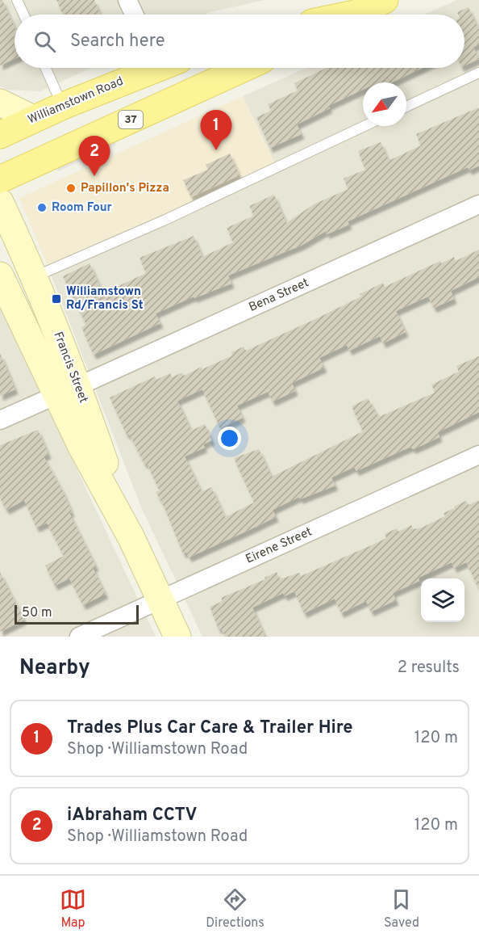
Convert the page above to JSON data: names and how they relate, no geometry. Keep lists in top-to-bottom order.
{
  "streets": {
    "main road": ["Williamstown Road", "37", "Francis Street"],
    "street": ["Bena Street", "Eirene Street"]
  },
  "crossings": [
    ["Bena Street", "Francis Street"],
    ["Francis Street", "Eirene Street"]
  ],
  "places": {
    "other": ["Papillon's Pizza", "Room Four"],
    "transit": ["Williamstown Rd/Francis St"]
  },
  "scale_bar": "50 m",
  "north": "bottom left",
  "page": {
    "search": "Search here",
    "pins": ["1", "2"],
    "scale": "50 m",
    "heading": ["Nearby", "2 results"],
    "list": [
      {
        "mark": "1",
        "name": "Trades Plus Car Care & Trailer Hire",
        "note": "Shop · Williamstown Road",
        "value": "120 m"
      },
      {
        "mark": "2",
        "name": "iAbraham CCTV",
        "note": "Shop · Williamstown Road",
        "value": "120 m"
      }
    ],
    "nav": ["Map", "Directions", "Saved"]
  }
}
